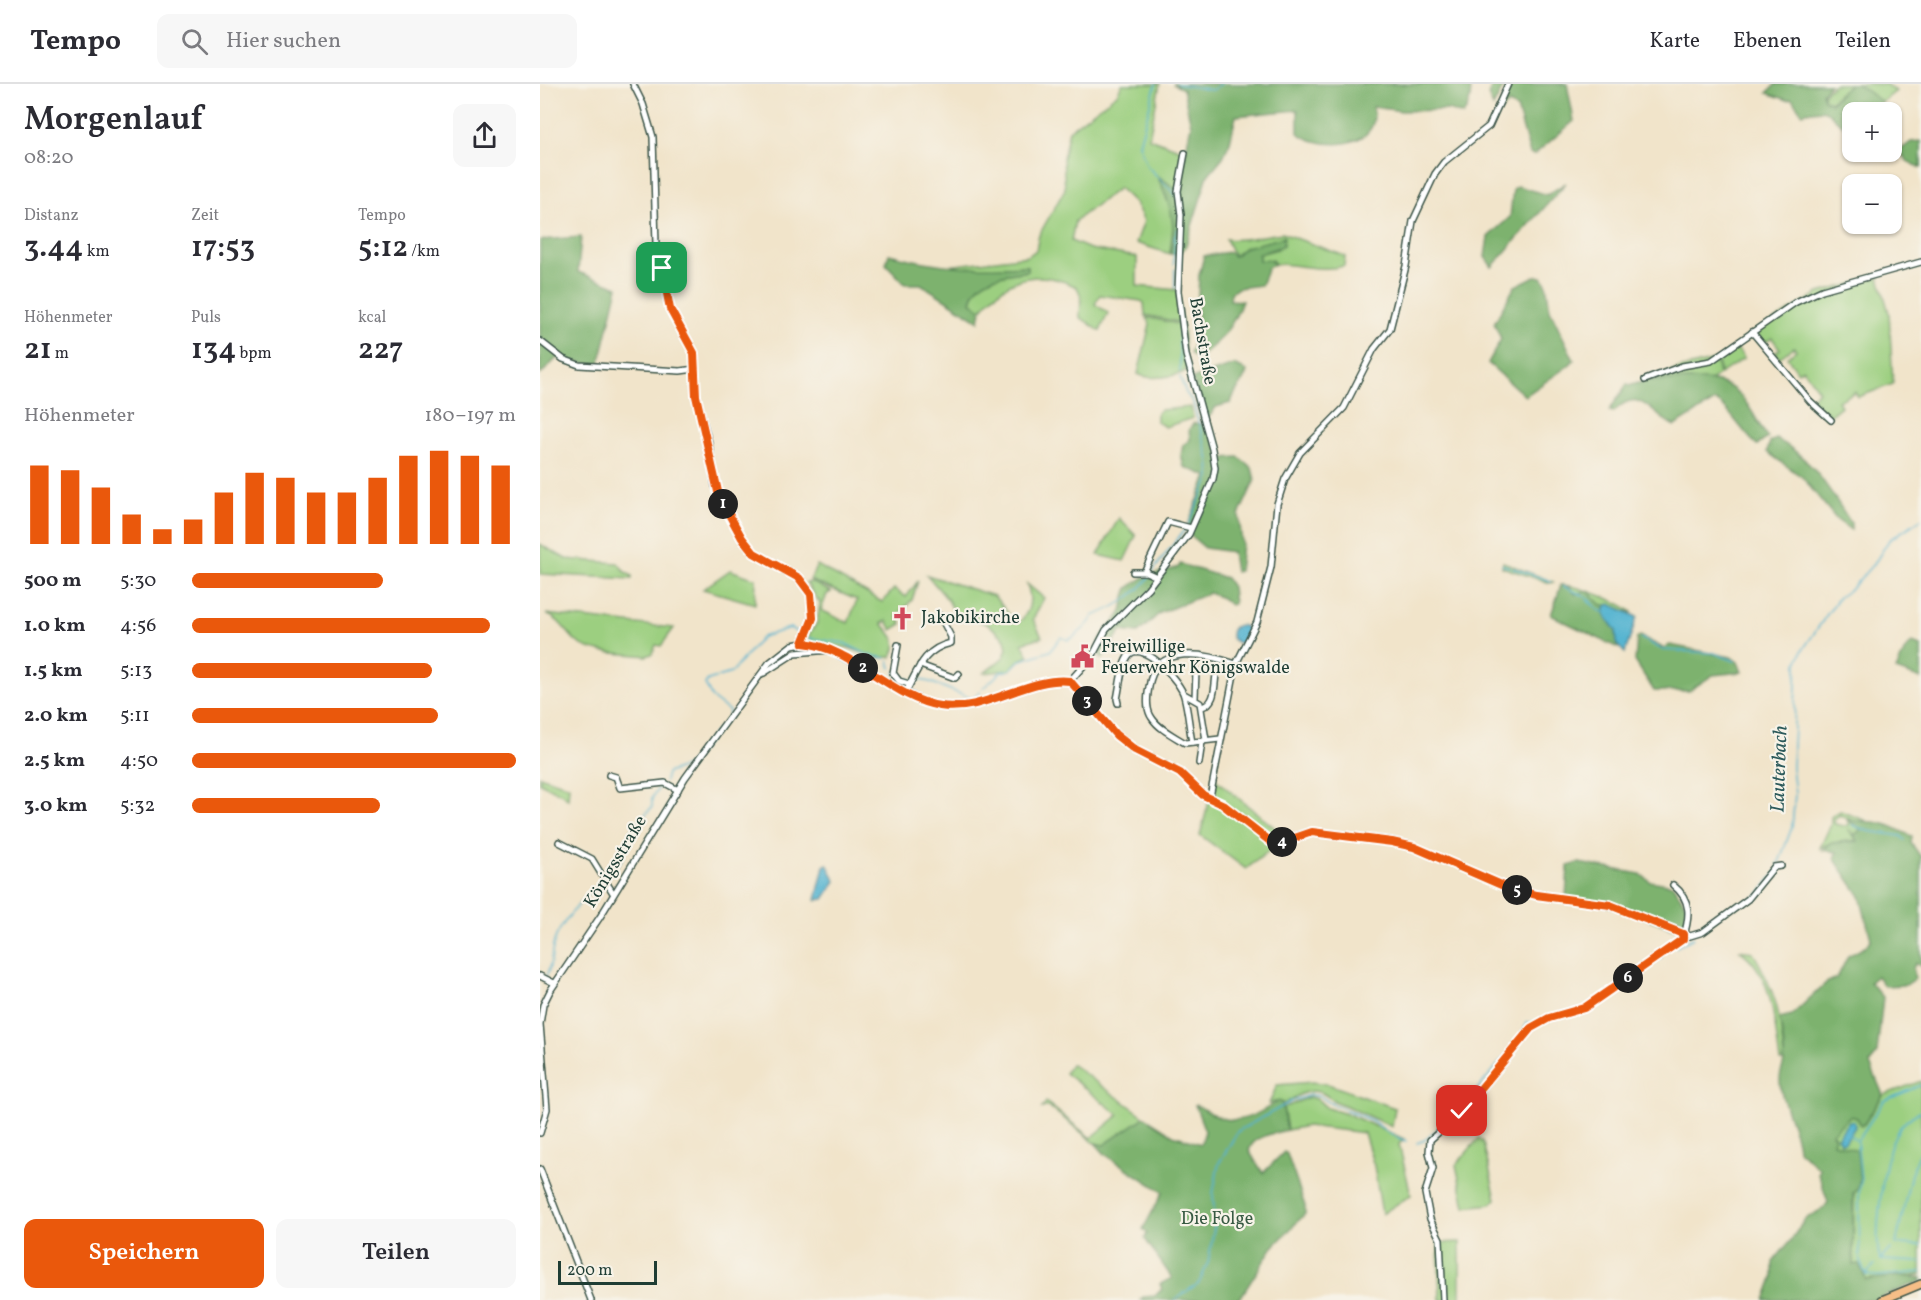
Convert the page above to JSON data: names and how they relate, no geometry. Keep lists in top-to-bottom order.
{
  "streets": {
    "street": ["Bachstraße", "Königsstraße"]
  },
  "water": ["Lauterbach"],
  "parks": ["Die Folge"],
  "places": {
    "church": ["Jakobikirche"],
    "public building": ["Freiwillige Feuerwehr Königswalde"]
  },
  "scale_bar": "200 m",
  "page": {
    "header": "Tempo",
    "search": "Hier suchen",
    "nav": ["Karte", "Ebenen", "Teilen"],
    "heading": ["Morgenlauf", "08:20"],
    "map_buttons": ["+", "−"],
    "stats": [
      ["Distanz", "3.44 km"],
      ["Zeit", "17:53"],
      ["Tempo", "5:12 /km"],
      ["Höhenmeter", "21 m"],
      ["Puls", "134 bpm"],
      ["kcal", "227"]
    ],
    "chart": ["Höhenmeter", "180–197 m"],
    "pins": [
      "1",
      "2",
      "3",
      "4",
      "5",
      "6"
    ],
    "list": [
      {
        "name": "500 m",
        "note": "5:30"
      },
      {
        "name": "1.0 km",
        "note": "4:56"
      },
      {
        "name": "1.5 km",
        "note": "5:13"
      },
      {
        "name": "2.0 km",
        "note": "5:11"
      },
      {
        "name": "2.5 km",
        "note": "4:50"
      },
      {
        "name": "3.0 km",
        "note": "5:32"
      }
    ],
    "buttons": ["Speichern", "Teilen"],
    "scale": "200 m"
  }
}
